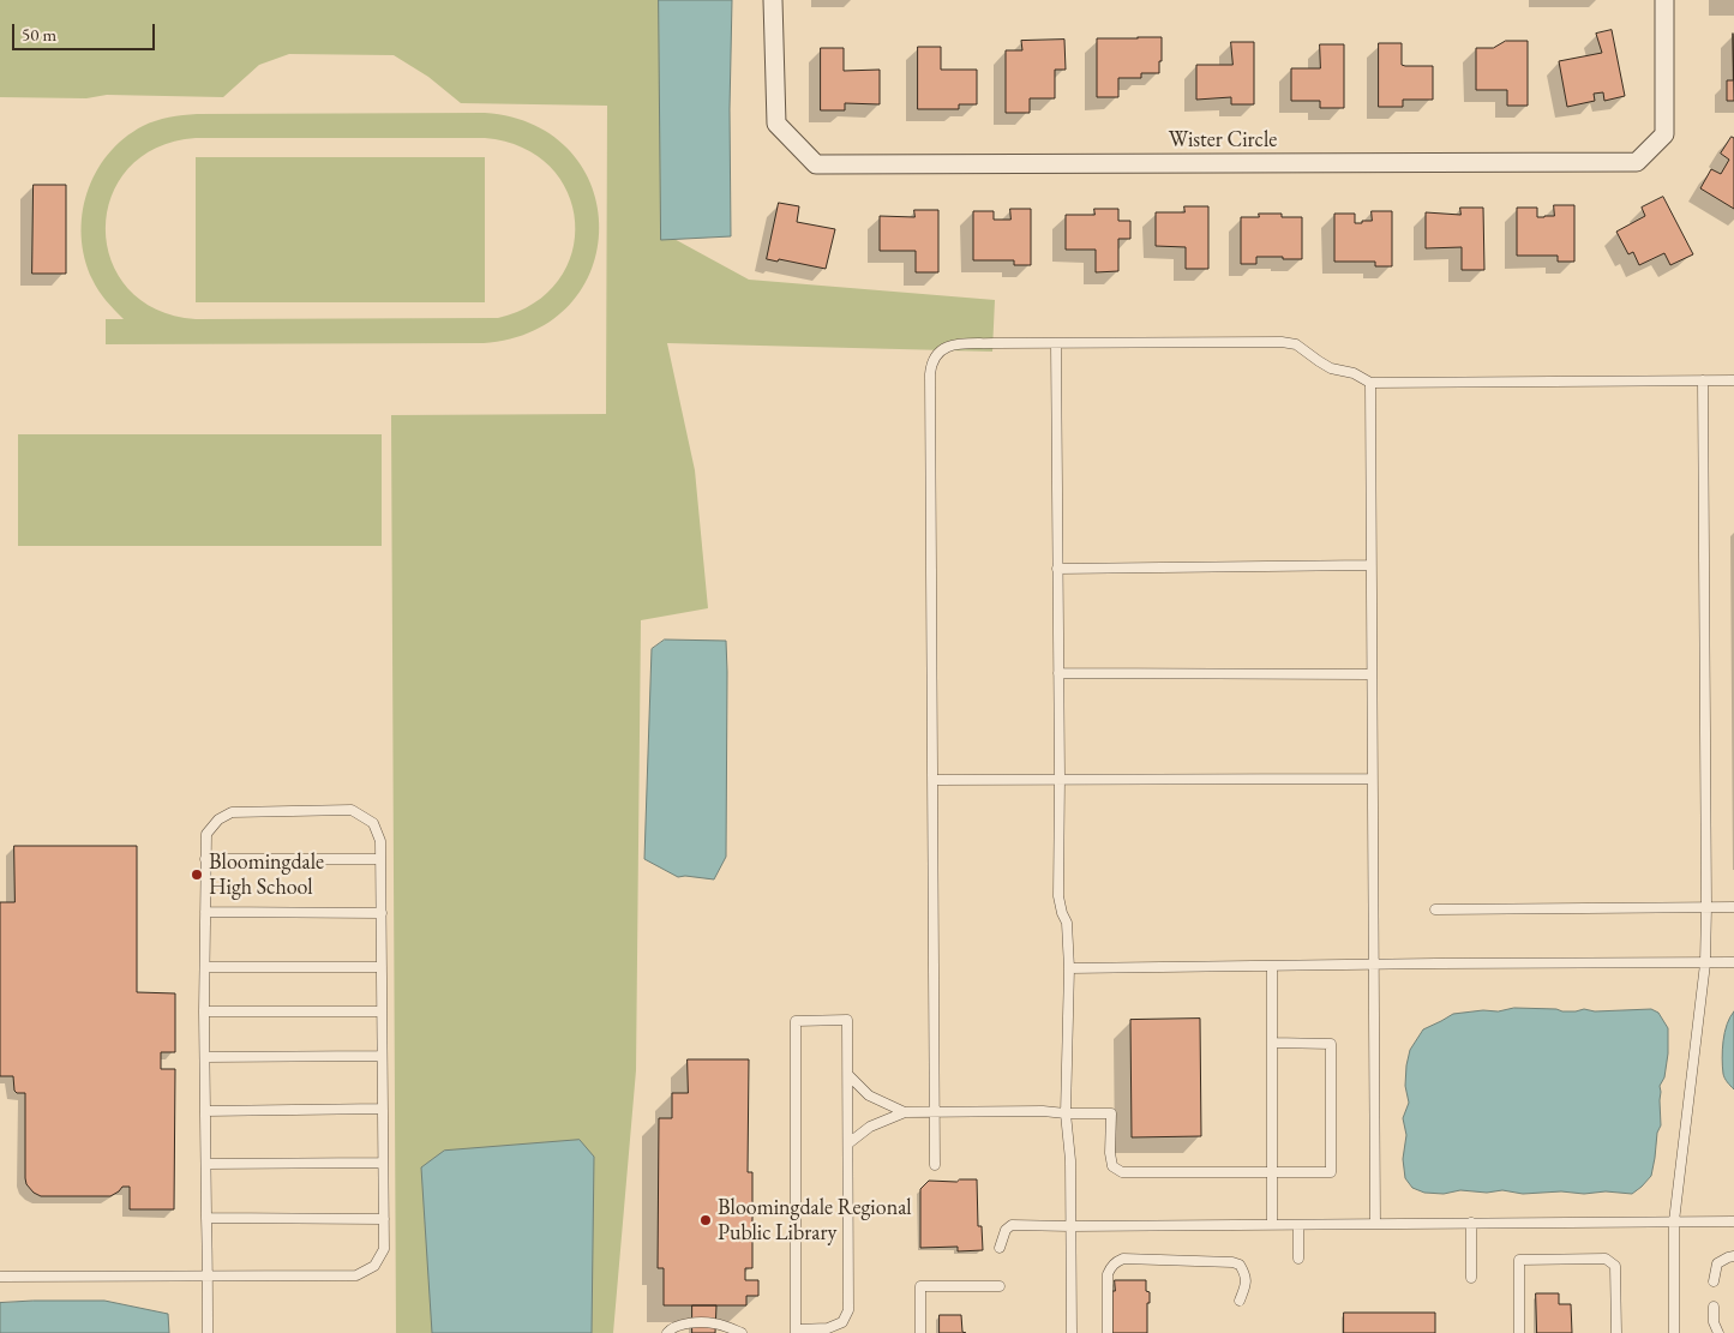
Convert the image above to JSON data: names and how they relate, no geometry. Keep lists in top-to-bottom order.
{
  "streets": {
    "street": ["Wister Circle"]
  },
  "places": ["Bloomingdale High School", "Bloomingdale Regional Public Library"],
  "scale_bar": "50 m"
}
